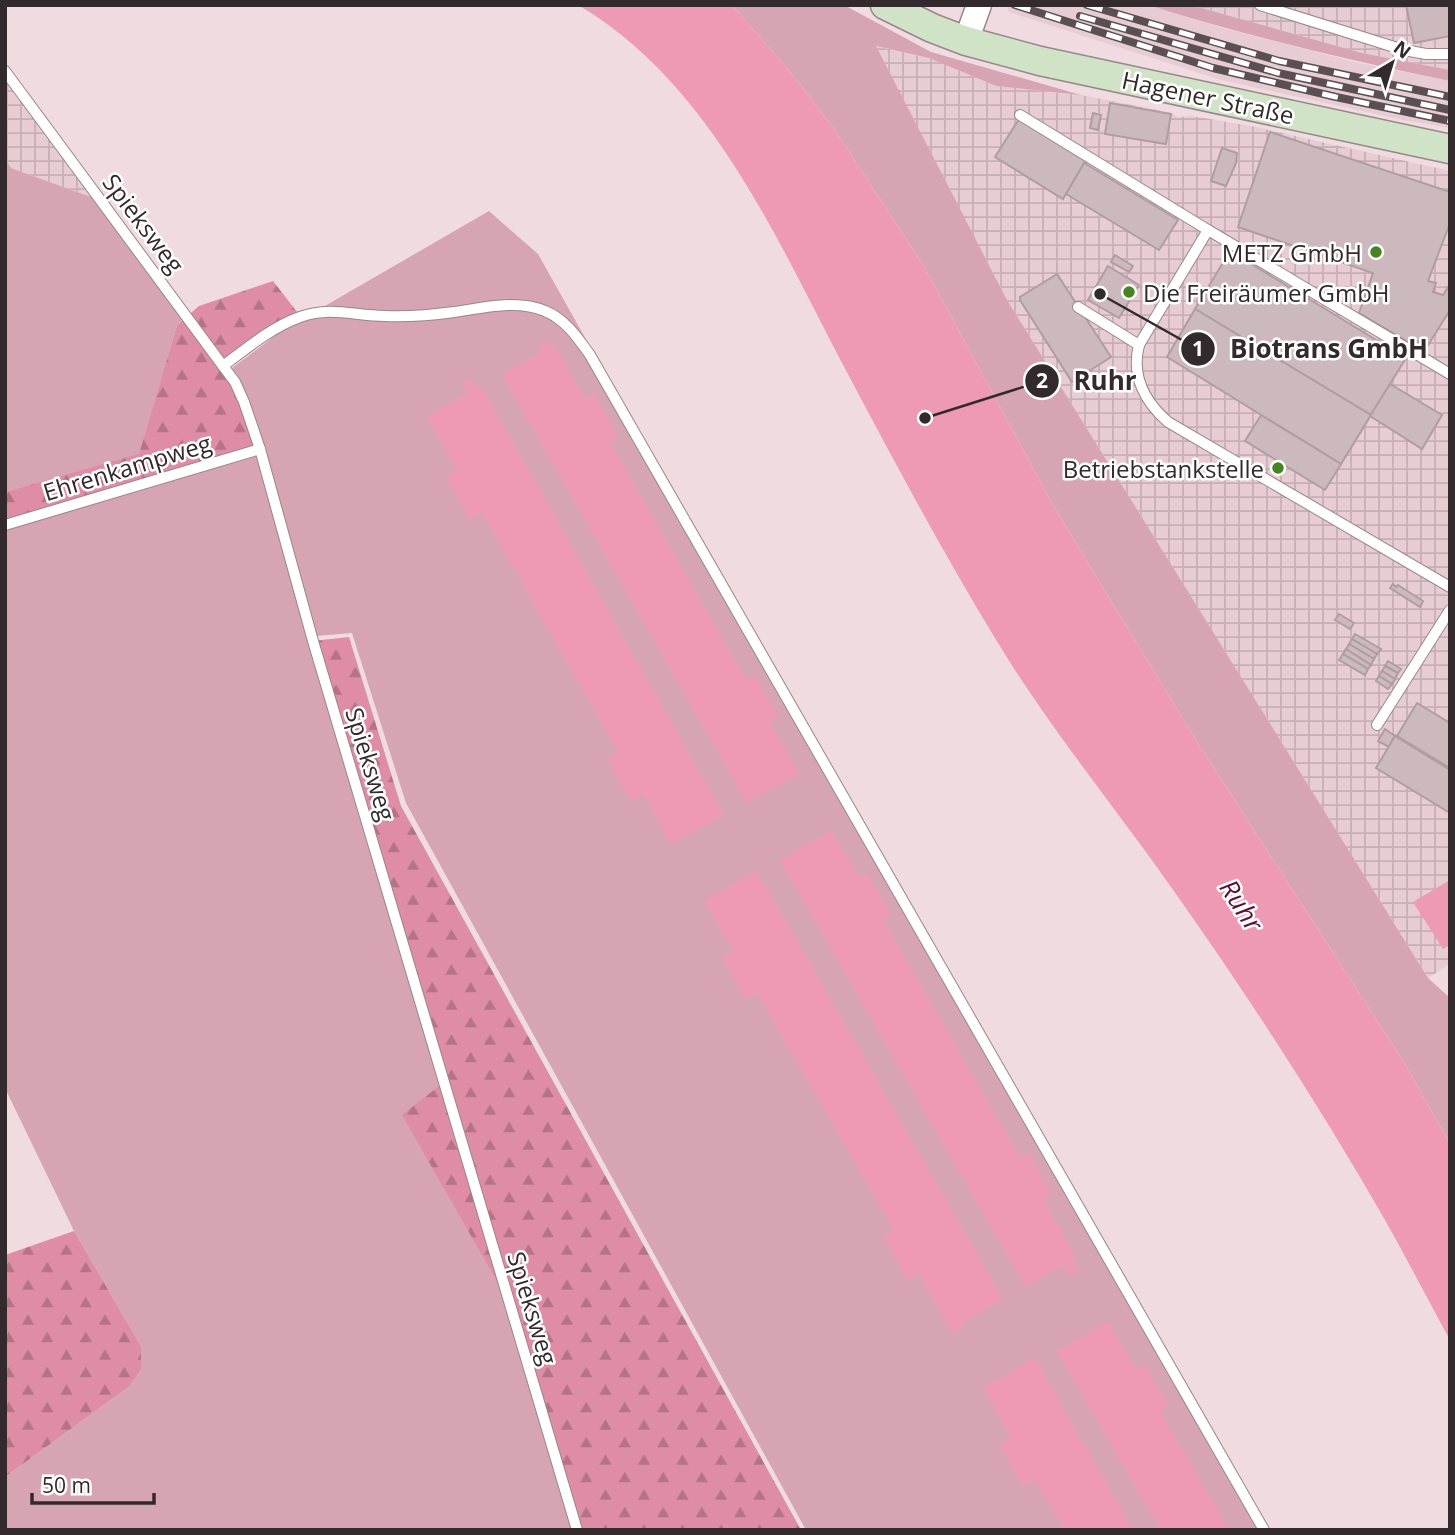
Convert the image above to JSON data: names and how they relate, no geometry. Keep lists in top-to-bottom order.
{
  "streets": {
    "main road": ["Hagener Straße"],
    "lane": ["Spieksweg", "Ehrenkampweg"]
  },
  "crossings": [
    ["Spieksweg", "Ehrenkampweg"]
  ],
  "water": ["Ruhr"],
  "places": [
    "METZ GmbH",
    "Die Freiräumer GmbH",
    "Biotrans GmbH",
    "Ruhr",
    "Betriebstankstelle"
  ],
  "scale_bar": "50 m",
  "north": "top right"
}
